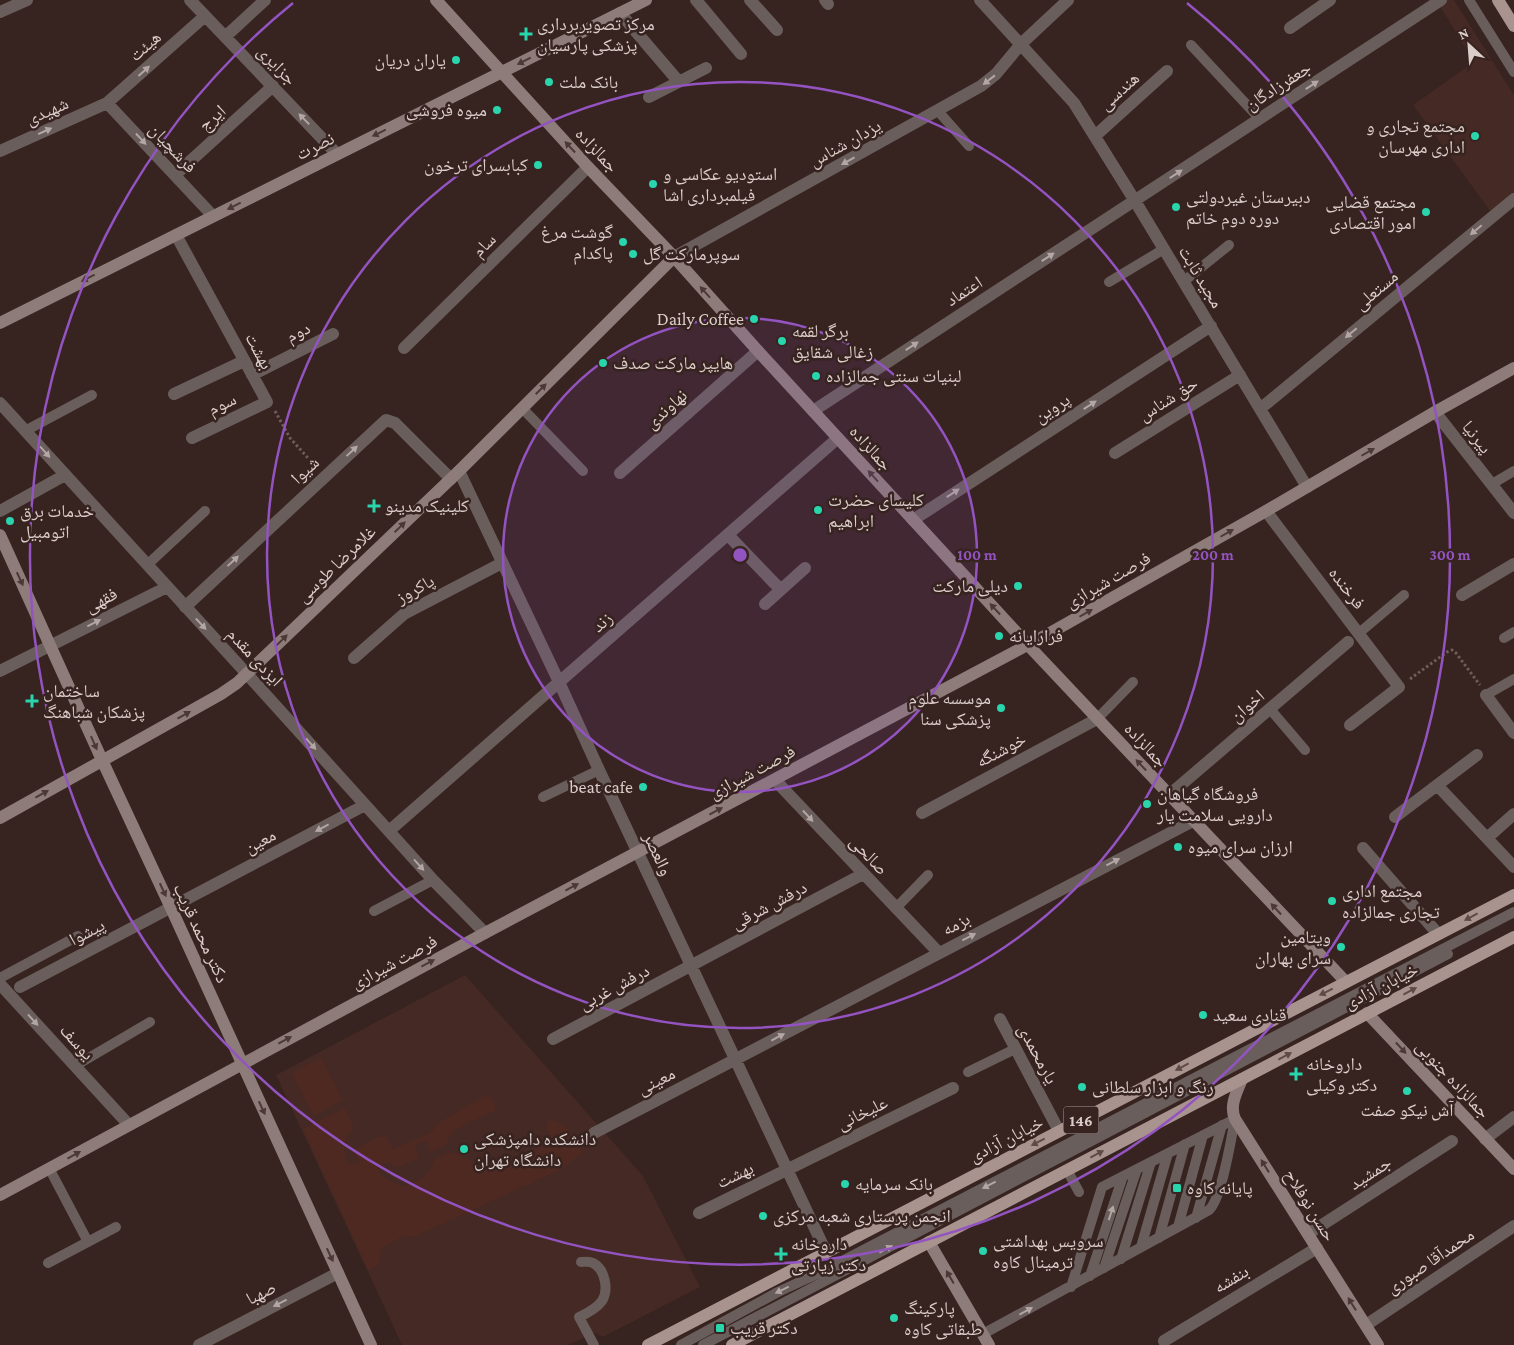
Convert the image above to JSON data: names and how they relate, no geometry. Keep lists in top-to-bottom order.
{
  "streets": {
    "main road": [
      "نصرت",
      "جمالزاده",
      "غلامرضا طوسی",
      "فرصت شیرازی",
      "دکتر محمد قریب",
      "خیابان آزادی",
      "جمالزاده جنوبی",
      "146",
      "حسن نوفلاح"
    ],
    "street": [
      "هیئت",
      "جزایری",
      "جعفرزادگان",
      "هندسی",
      "شهیدی",
      "ایرج",
      "یزدان شناس",
      "فرشچیان",
      "سام",
      "مجید ثابت",
      "مستعلی",
      "اعتماد",
      "دوم",
      "بهشت",
      "حق شناس",
      "سوم",
      "پروین",
      "نهاوندی",
      "پیرنیا",
      "شیوا",
      "فرخنده",
      "پاکروز",
      "فقهی",
      "زند",
      "ایزدی مقدم",
      "اخوان",
      "خوشنگه",
      "معین",
      "والعصر",
      "صالحی",
      "درفش شرقی",
      "بزمه",
      "پیشوا",
      "درفش غربی",
      "یوسف",
      "یارمحمدی",
      "معینی",
      "علیخانی",
      "جمشید",
      "محمدآقا صبوری",
      "بنفشه",
      "صهبا"
    ]
  },
  "crossings": [
    ["هیئت", "جزایری"],
    ["هیئت", "شهیدی"],
    ["هیئت", "فرشچیان"],
    ["جزایری", "ایرج"],
    ["جزایری", "نصرت"],
    ["جعفرزادگان", "مجید ثابت"],
    ["جعفرزادگان", "اعتماد"],
    ["هندسی", "مجید ثابت"],
    ["شهیدی", "فرشچیان"],
    ["ایرج", "فرشچیان"],
    ["یزدان شناس", "جمالزاده"],
    ["یزدان شناس", "مجید ثابت"],
    ["یزدان شناس", "غلامرضا طوسی"],
    ["نصرت", "فرشچیان"],
    ["نصرت", "جمالزاده"],
    ["نصرت", "بهشت"],
    ["جمالزاده", "سام"],
    ["جمالزاده", "اعتماد"],
    ["جمالزاده", "پروین"],
    ["جمالزاده", "نهاوندی"],
    ["جمالزاده", "غلامرضا طوسی"],
    ["جمالزاده", "فرصت شیرازی"],
    ["جمالزاده", "زند"],
    ["جمالزاده", "اخوان"],
    ["جمالزاده", "خوشنگه"],
    ["جمالزاده", "بزمه"],
    ["جمالزاده", "خیابان آزادی"],
    ["مجید ثابت", "مستعلی"],
    ["مجید ثابت", "اعتماد"],
    ["مجید ثابت", "حق شناس"],
    ["مجید ثابت", "پروین"],
    ["مجید ثابت", "فرصت شیرازی"],
    ["دوم", "بهشت"],
    ["بهشت", "سوم"],
    ["بهشت", "والعصر"],
    ["بهشت", "علیخانی"],
    ["پیرنیا", "فرصت شیرازی"],
    ["شیوا", "غلامرضا طوسی"],
    ["شیوا", "ایزدی مقدم"],
    ["شیوا", "والعصر"],
    ["غلامرضا طوسی", "ایزدی مقدم"],
    ["غلامرضا طوسی", "والعصر"],
    ["غلامرضا طوسی", "دکتر محمد قریب"],
    ["فرصت شیرازی", "فرخنده"],
    ["فرصت شیرازی", "ایزدی مقدم"],
    ["فرصت شیرازی", "والعصر"],
    ["فرصت شیرازی", "صالحی"],
    ["فرصت شیرازی", "دکتر محمد قریب"],
    ["فرصت شیرازی", "یوسف"],
    ["پاکروز", "والعصر"],
    ["فقهی", "ایزدی مقدم"],
    ["فقهی", "دکتر محمد قریب"],
    ["زند", "ایزدی مقدم"],
    ["زند", "والعصر"],
    ["ایزدی مقدم", "معین"],
    ["معین", "پیشوا"],
    ["معین", "دکتر محمد قریب"],
    ["والعصر", "درفش شرقی"],
    ["والعصر", "بزمه"],
    ["والعصر", "خیابان آزادی"],
    ["والعصر", "درفش غربی"],
    ["والعصر", "معینی"],
    ["والعصر", "علیخانی"],
    ["صالحی", "درفش شرقی"],
    ["صالحی", "بزمه"],
    ["درفش شرقی", "درفش غربی"],
    ["بزمه", "معینی"],
    ["پیشوا", "دکتر محمد قریب"],
    ["دکتر محمد قریب", "صهبا"],
    ["خیابان آزادی", "یارمحمدی"],
    ["خیابان آزادی", "جمالزاده جنوبی"],
    ["جمشید", "حسن نوفلاح"],
    ["حسن نوفلاح", "محمدآقا صبوری"],
    ["حسن نوفلاح", "بنفشه"]
  ],
  "one_way": [
    "هیئت",
    "جزایری",
    "جعفرزادگان",
    "شهیدی",
    "یزدان شناس",
    "نصرت",
    "فرشچیان",
    "جمالزاده",
    "مستعلی",
    "اعتماد",
    "پروین",
    "شیوا",
    "غلامرضا طوسی",
    "فرصت شیرازی",
    "فقهی",
    "ایزدی مقدم",
    "معین",
    "صالحی",
    "بزمه",
    "دکتر محمد قریب",
    "یوسف",
    "جمالزاده جنوبی",
    "حسن نوفلاح",
    "صهبا"
  ],
  "places": {
    "health": [
      "مرکز تصویربرداری پزشکی پارسیان",
      "کلینیک مدینو",
      "ساختمان پزشکان شباهنگ",
      "داروخانه دکتر وکیلی",
      "داروخانه دکتر زیارتی"
    ],
    "other": [
      "یاران دریان",
      "بانک ملت",
      "میوه فروشی",
      "مجتمع تجاری و اداری مهرسان",
      "کبابسرای ترخون",
      "استودیو عکاسی و فیلمبرداری اشا",
      "دبیرستان غیردولتی دوره دوم خاتم",
      "مجتمع قضایی امور اقتصادی",
      "گوشت مرغ پاکدام",
      "سوپرمارکت گل",
      "Daily Coffee",
      "برگر لقمه زغالی شقایق",
      "هايپر ماركت صدف",
      "لبنیات سنتی جمالزاده",
      "کلیسای حضرت ابراهیم",
      "خدمات برق اتومبیل",
      "دیلی مارکت",
      "فرارایانه",
      "موسسه علوم پزشکی سنا",
      "beat cafe",
      "فروشگاه گیاهان دارویی سلامت یار",
      "ارزان سرای میوه",
      "مجتمع اداری تجاری جمالزاده",
      "ویتامین سرای بهاران",
      "قنادی سعید",
      "رنگ و ابزار سلطانی",
      "آش نیکو صفت",
      "دانشکده دامپزشکی دانشگاه تهران",
      "بانک سرمایه",
      "انجمن پرستاری شعبه مرکزی",
      "سرویس بهداشتی ترمینال کاوه",
      "پارکینگ طبقاتی کاوه"
    ],
    "transit": ["پایانه کاوه", "دکتر قریب"]
  },
  "north": "top left",
  "rings": ["100 m", "200 m", "300 m"]
}
